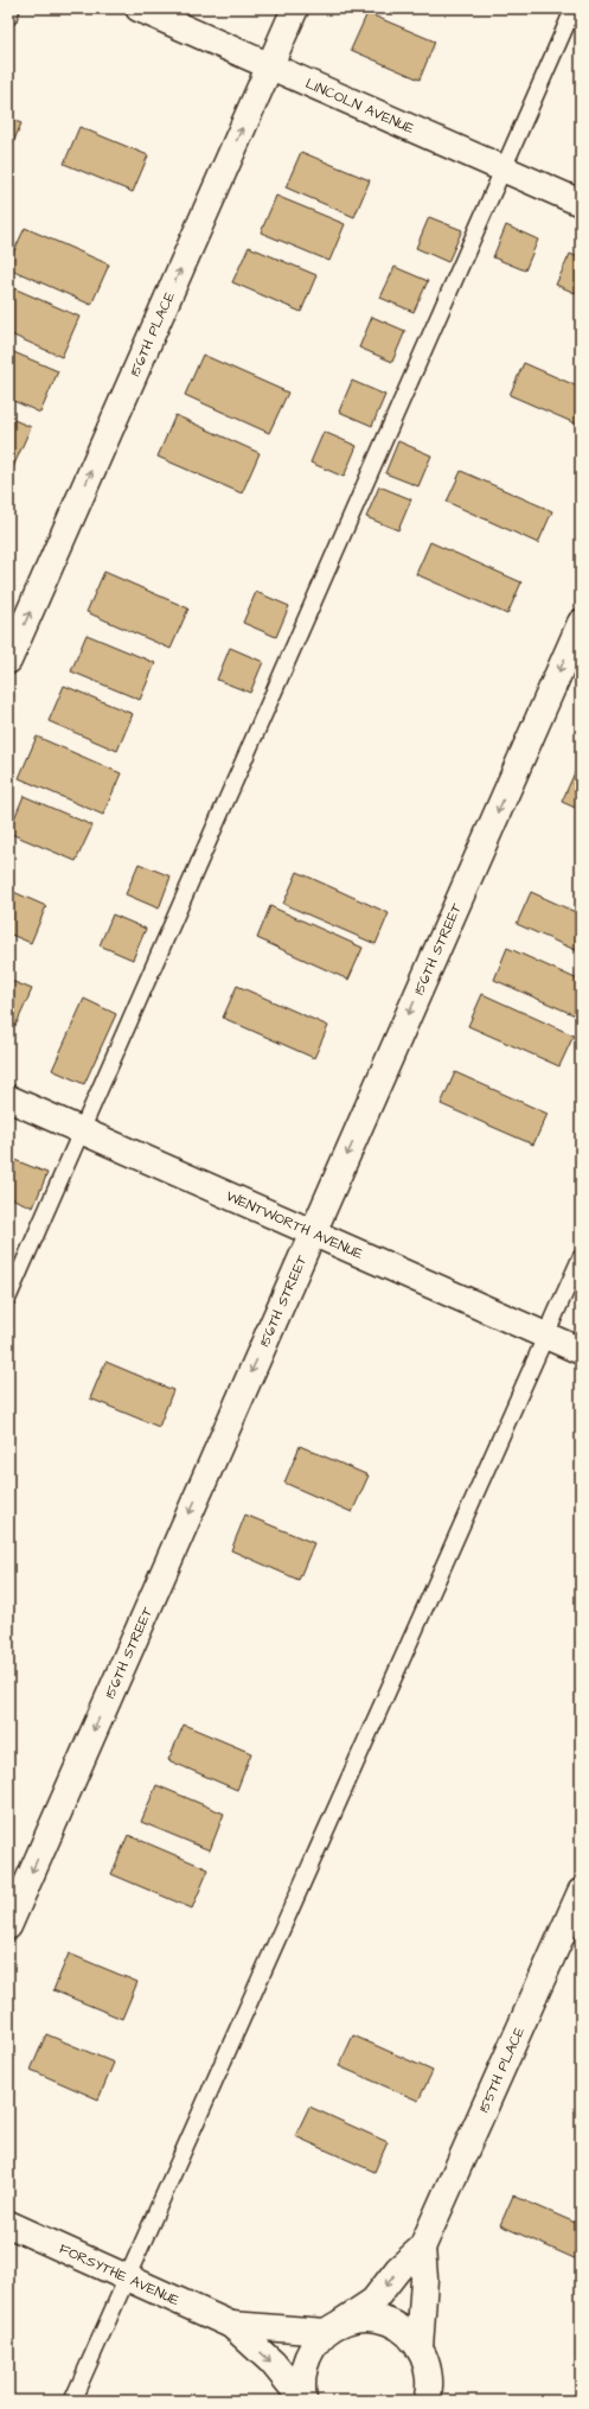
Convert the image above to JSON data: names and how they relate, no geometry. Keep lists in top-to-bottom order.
{
  "streets": {
    "street": [
      "LINCOLN AVENUE",
      "156TH PLACE",
      "156TH STREET",
      "WENTWORTH AVENUE",
      "155TH PLACE",
      "FORSYTHE AVENUE"
    ]
  },
  "crossings": [
    ["LINCOLN AVENUE", "156TH PLACE"],
    ["156TH STREET", "WENTWORTH AVENUE"],
    ["155TH PLACE", "FORSYTHE AVENUE"]
  ],
  "one_way": ["156TH PLACE", "156TH STREET"]
}
